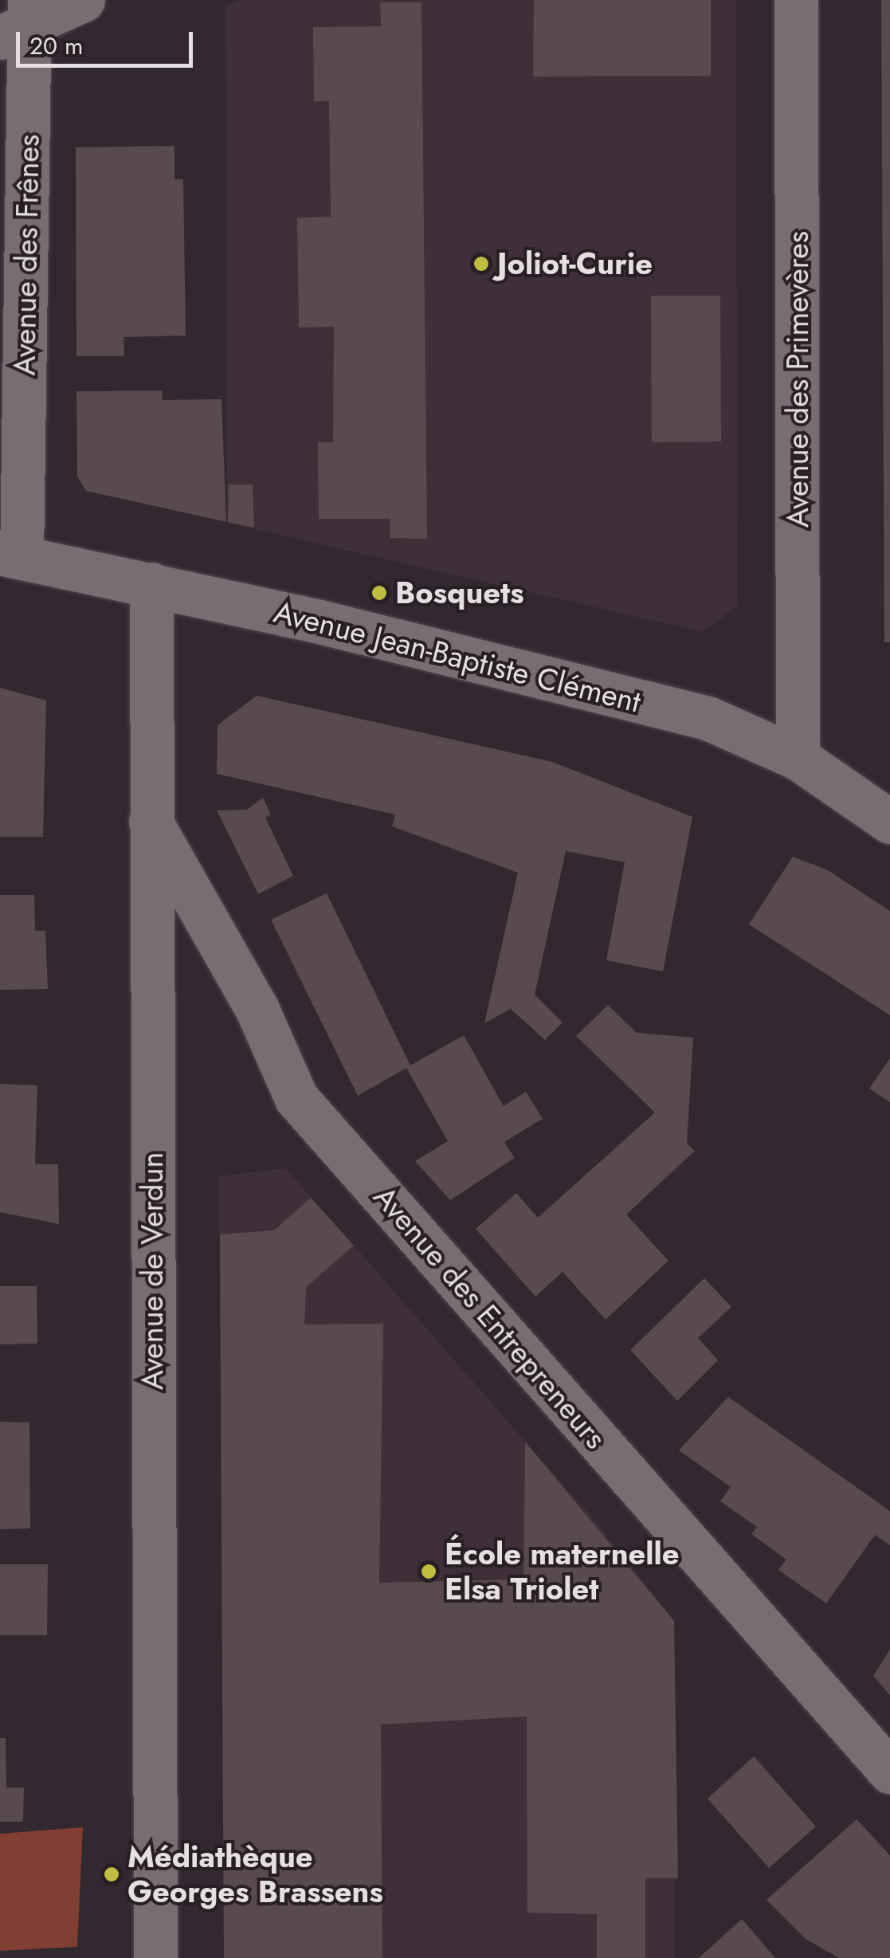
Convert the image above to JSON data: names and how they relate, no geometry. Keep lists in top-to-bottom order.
{
  "streets": {
    "street": [
      "Avenue des Frênes",
      "Avenue des Primevères",
      "Avenue Jean-Baptiste Clément",
      "Avenue de Verdun",
      "Avenue des Entrepreneurs"
    ]
  },
  "crossings": [
    ["Avenue des Frênes", "Avenue Jean-Baptiste Clément"],
    ["Avenue des Primevères", "Avenue Jean-Baptiste Clément"],
    ["Avenue Jean-Baptiste Clément", "Avenue de Verdun"],
    ["Avenue de Verdun", "Avenue des Entrepreneurs"]
  ],
  "places": [
    "Joliot-Curie",
    "Bosquets",
    "École maternelle Elsa Triolet",
    "Médiathèque Georges Brassens"
  ],
  "scale_bar": "20 m"
}
